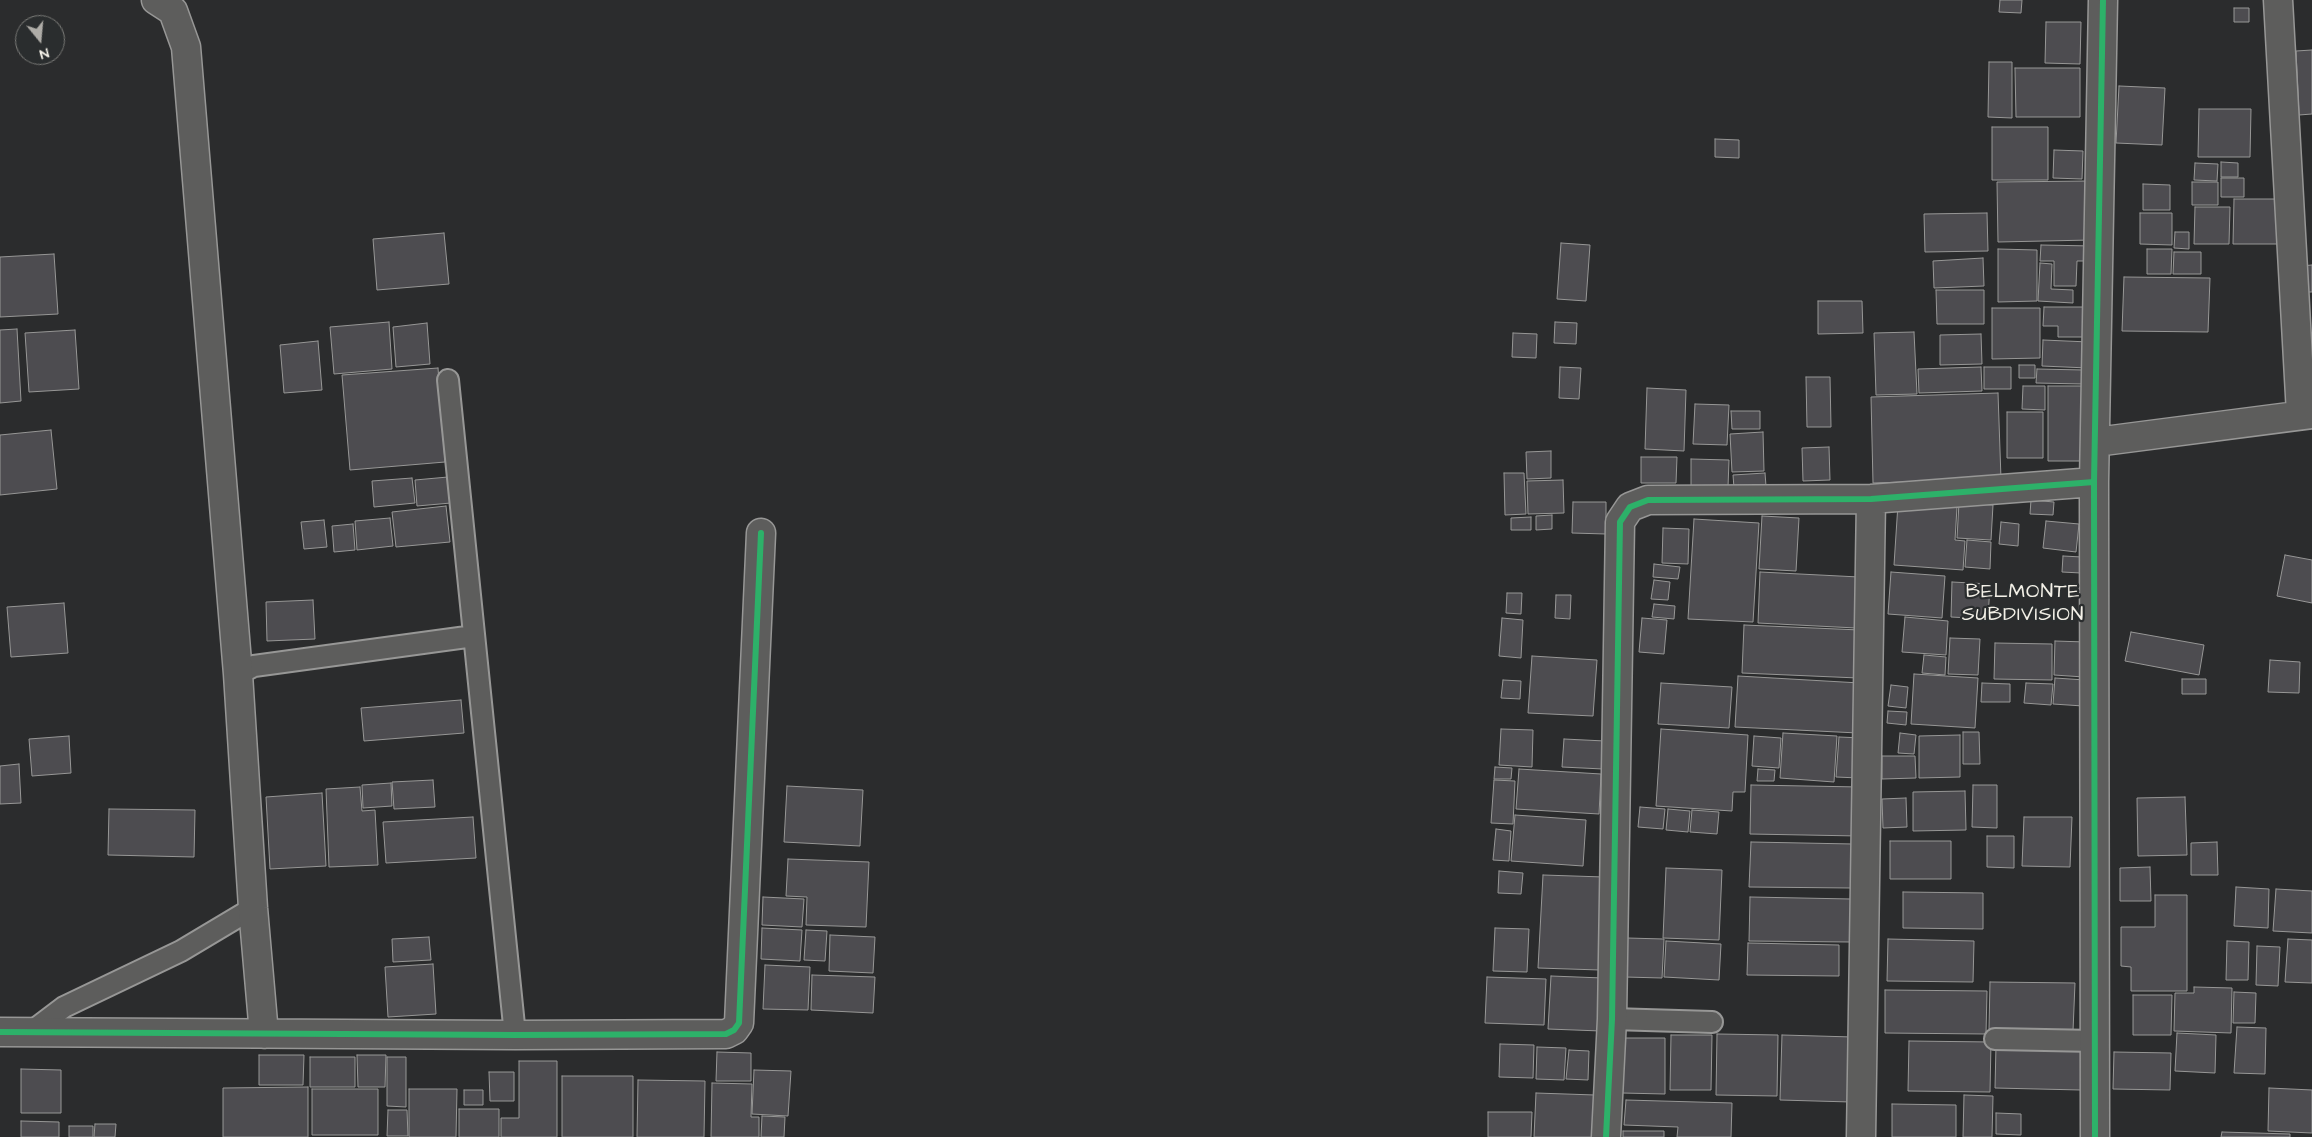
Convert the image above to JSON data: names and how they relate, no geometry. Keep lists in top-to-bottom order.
{
  "districts": ["BELMONTE SUBDIVISION"],
  "north": "bottom"
}
